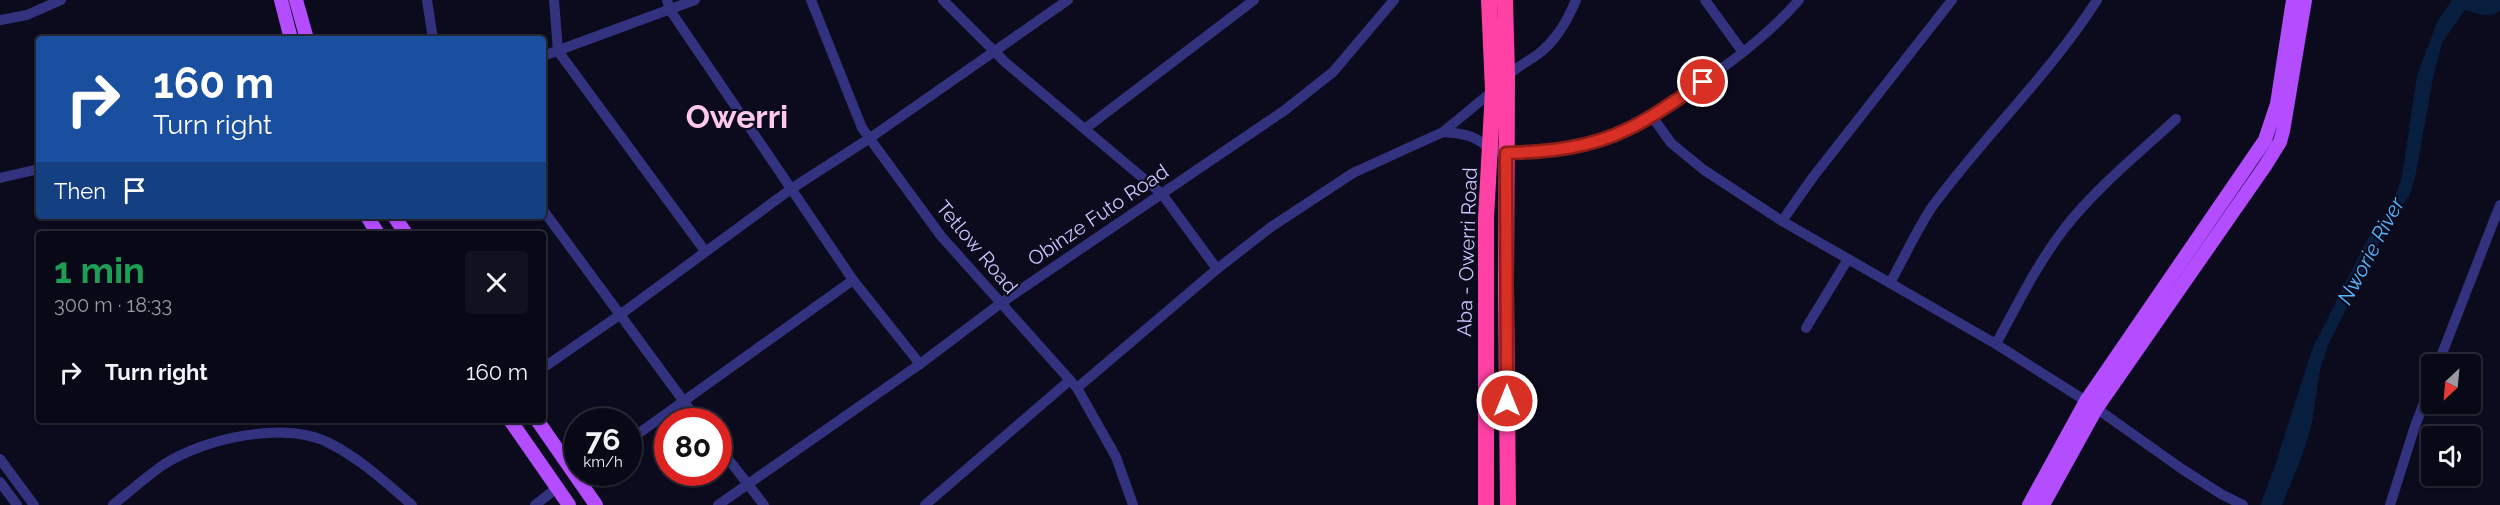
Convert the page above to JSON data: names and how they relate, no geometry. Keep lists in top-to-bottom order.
{
  "streets": {
    "highway": ["Aba - Owerri Road"],
    "street": ["Obinze Futo Road", "Tetlow Road"]
  },
  "crossings": [
    ["Obinze Futo Road", "Tetlow Road"]
  ],
  "districts": ["Owerri"],
  "water": ["Nworie River"],
  "north": "bottom left",
  "page": {
    "turn": ["160 m", "Turn right"],
    "then": "Then",
    "heading": ["1 min", "300 m · 18:33"],
    "list": [
      {
        "name": "Turn right",
        "value": "160 m"
      }
    ],
    "speed": "76 km/h",
    "limit": "80"
  }
}
